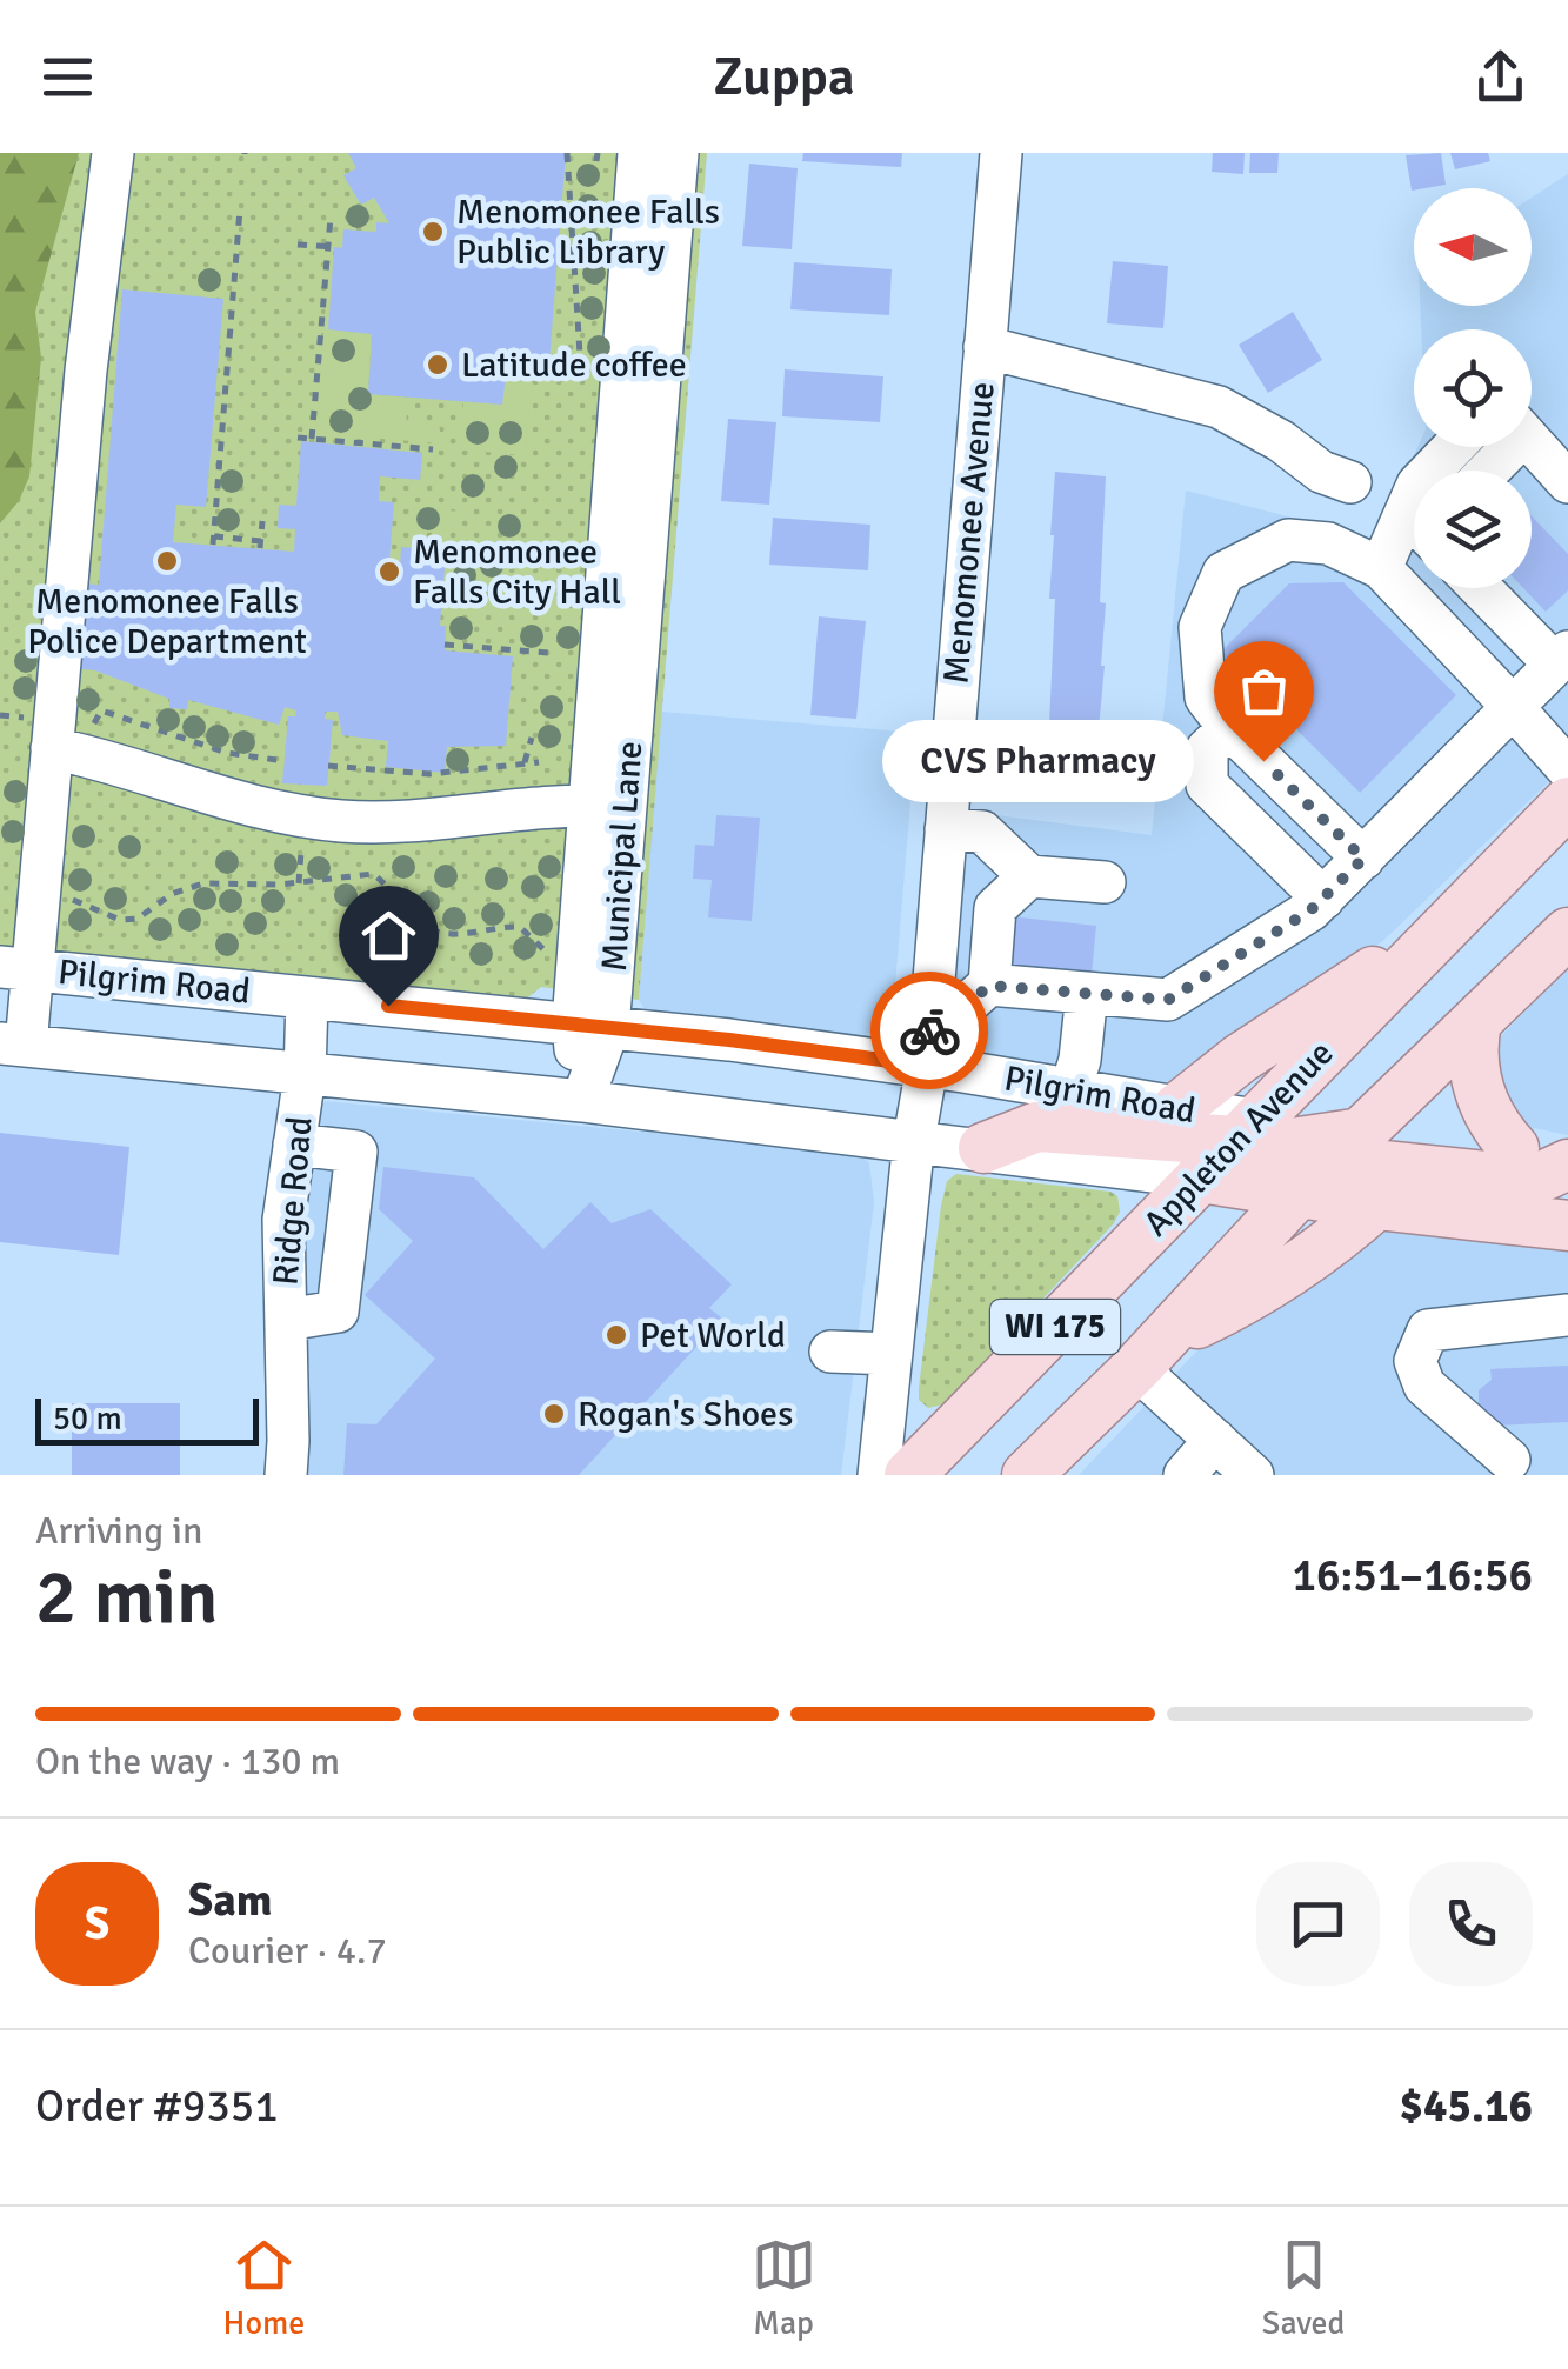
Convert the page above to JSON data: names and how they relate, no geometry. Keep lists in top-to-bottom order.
{
  "streets": {
    "main road": ["Pilgrim Road", "Appleton Avenue", "WI 175"],
    "street": ["Menomonee Avenue", "Municipal Lane", "Ridge Road"]
  },
  "crossings": [
    ["Menomonee Avenue", "Pilgrim Road"],
    ["Municipal Lane", "Pilgrim Road"],
    ["Pilgrim Road", "Appleton Avenue"],
    ["Pilgrim Road", "Ridge Road"],
    ["Pilgrim Road", "WI 175"]
  ],
  "places": [
    "Menomonee Falls Public Library",
    "Latitude coffee",
    "Menomonee Falls Police Department",
    "Menomonee Falls City Hall",
    "CVS Pharmacy",
    "Pet World",
    "Rogan's Shoes"
  ],
  "scale_bar": "50 m",
  "north": "left",
  "page": {
    "header": "Zuppa",
    "bubble": "CVS Pharmacy",
    "scale": "50 m",
    "heading": ["2 min", "Arriving in", "16:51–16:56"],
    "panel": [
      "Sam",
      "Courier · 4.7",
      "Order #9351",
      "$45.16"
    ],
    "bar": "On the way · 130 m",
    "round": "S",
    "tabs": ["Home", "Map", "Saved"]
  }
}
